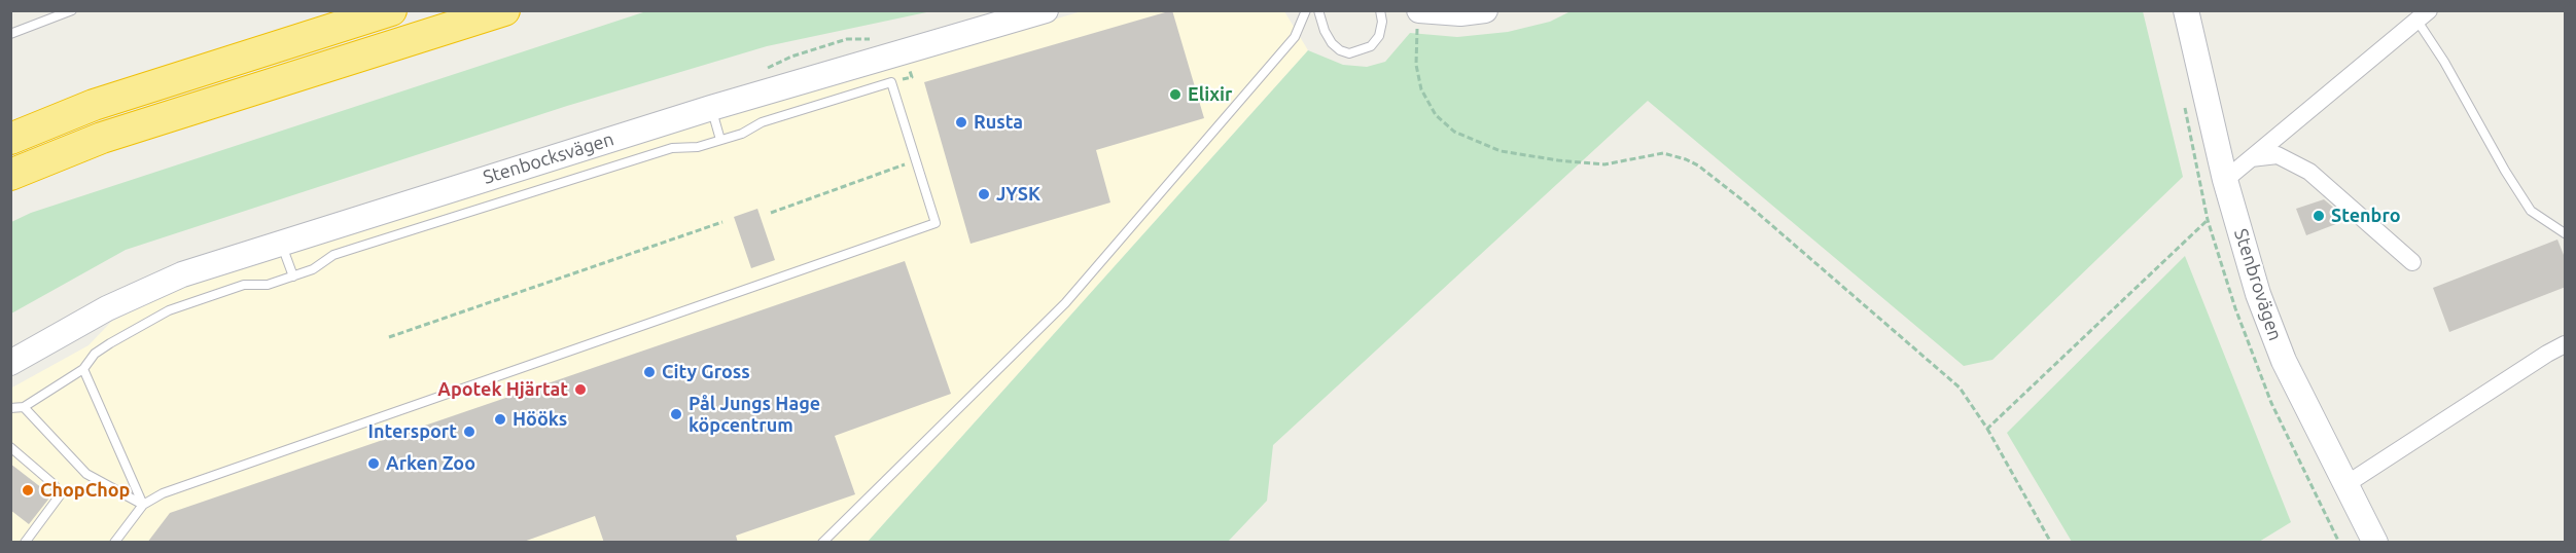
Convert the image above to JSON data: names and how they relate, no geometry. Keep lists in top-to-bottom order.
{
  "streets": {
    "street": ["Stenbocksvägen", "Stenbrovägen"]
  },
  "places": [
    "Elixir",
    "Rusta",
    "JYSK",
    "Stenbro",
    "City Gross",
    "Apotek Hjärtat",
    "Pål Jungs Hage köpcentrum",
    "Hööks",
    "Intersport",
    "Arken Zoo",
    "ChopChop"
  ]
}
